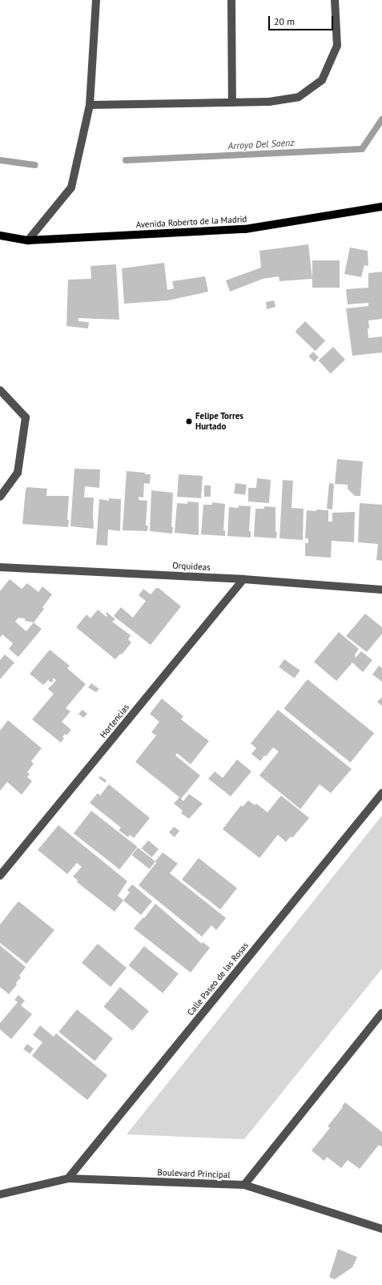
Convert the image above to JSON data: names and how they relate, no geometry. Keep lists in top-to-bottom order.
{
  "streets": {
    "main road": ["Avenida Roberto de la Madrid"],
    "street": [
      "Orquideas",
      "Hortencias",
      "Calle Paseo de las Rosas",
      "Boulevard Principal"
    ]
  },
  "crossings": [
    ["Orquideas", "Hortencias"],
    ["Calle Paseo de las Rosas", "Boulevard Principal"]
  ],
  "water": ["Arroyo Del Saenz"],
  "places": ["Felipe Torres Hurtado"],
  "scale_bar": "20 m"
}
